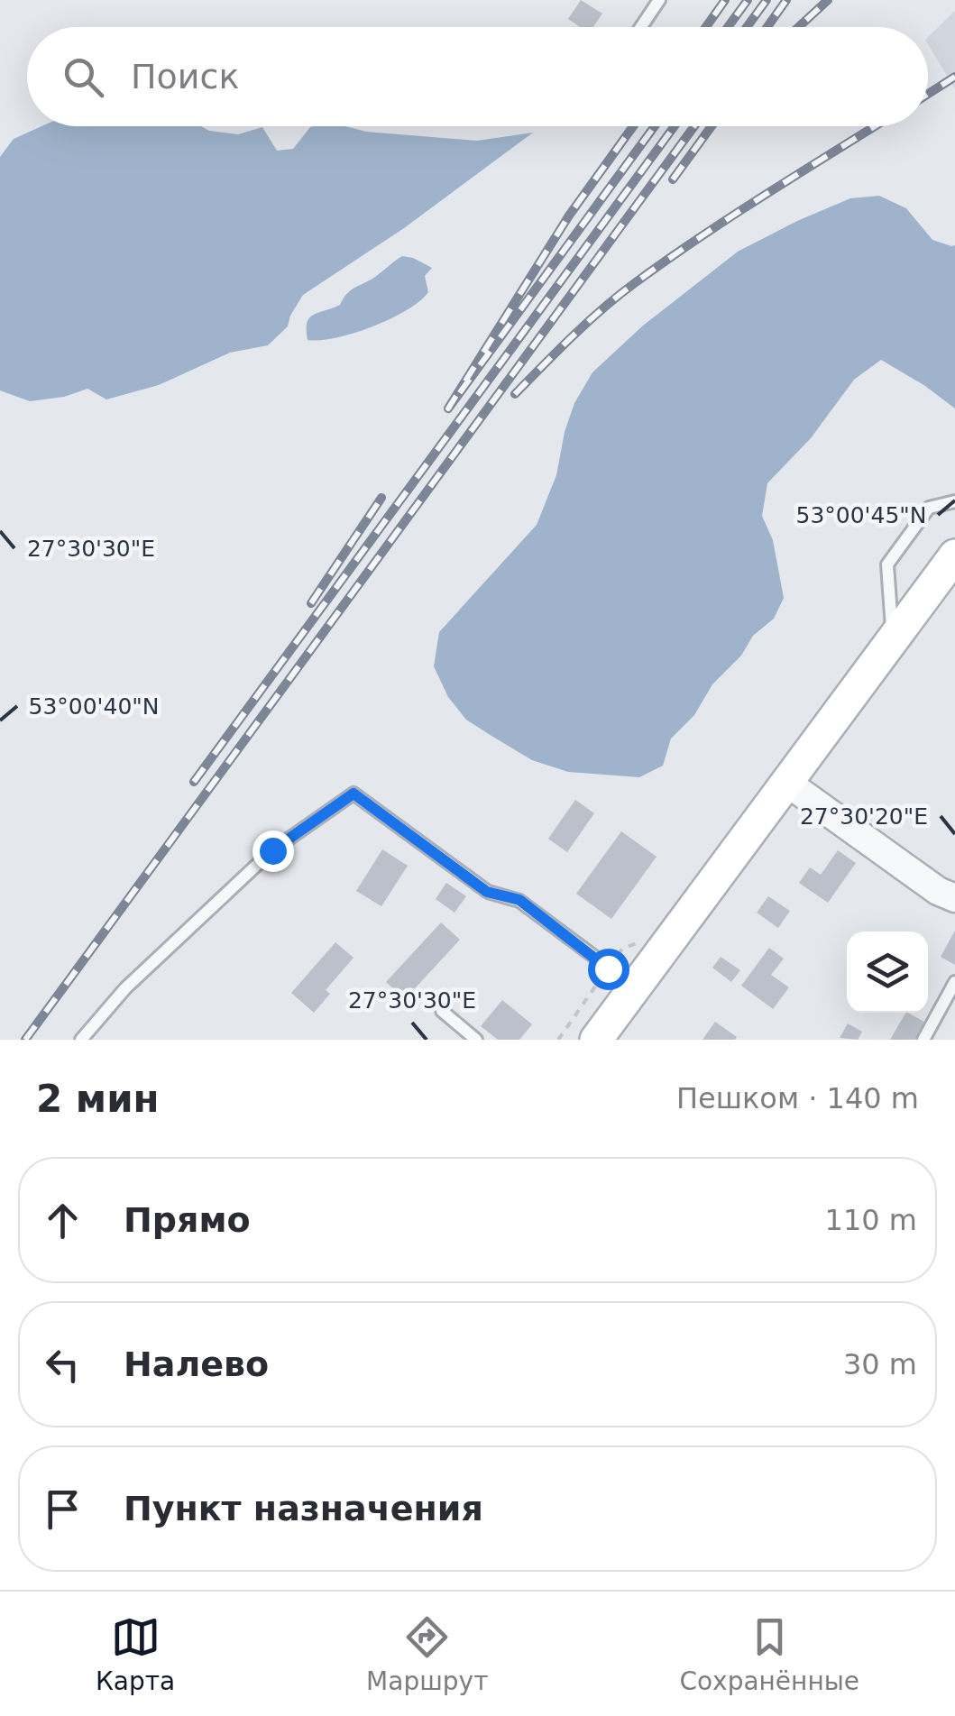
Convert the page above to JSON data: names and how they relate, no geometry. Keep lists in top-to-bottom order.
{
  "page": {
    "search": "Поиск",
    "heading": ["2 мин", "Пешком · 140 m"],
    "list": [
      ["Прямо", "110 m"],
      ["Налево", "30 m"],
      "Пункт назначения"
    ],
    "nav": ["Карта", "Маршрут", "Сохранённые"]
  },
  "coordinates": [
    "53°00'45\"N",
    "27°30'30\"E",
    "53°00'40\"N",
    "27°30'20\"E"
  ]
}
